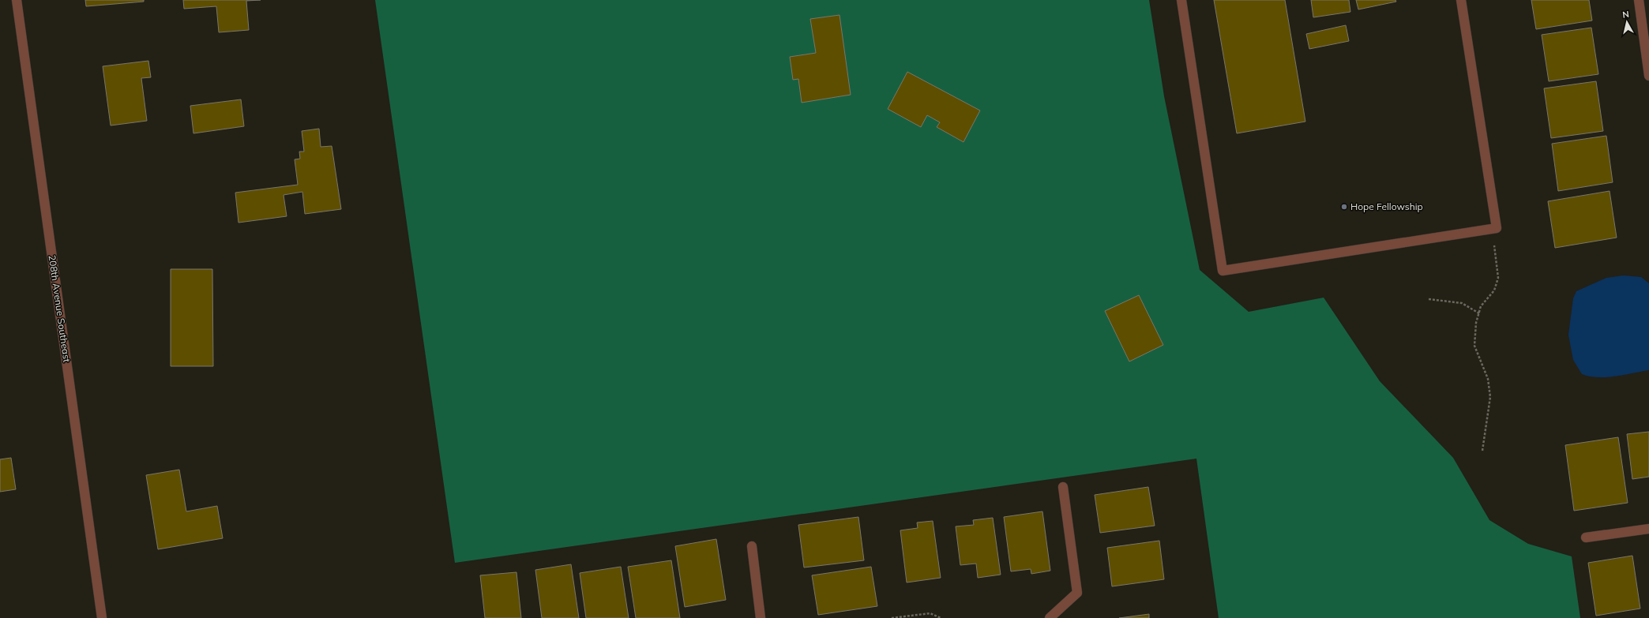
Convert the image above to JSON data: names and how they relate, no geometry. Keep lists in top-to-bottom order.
{
  "streets": {
    "street": ["208th Avenue Southeast"]
  },
  "places": ["Hope Fellowship"],
  "north": "top"
}
